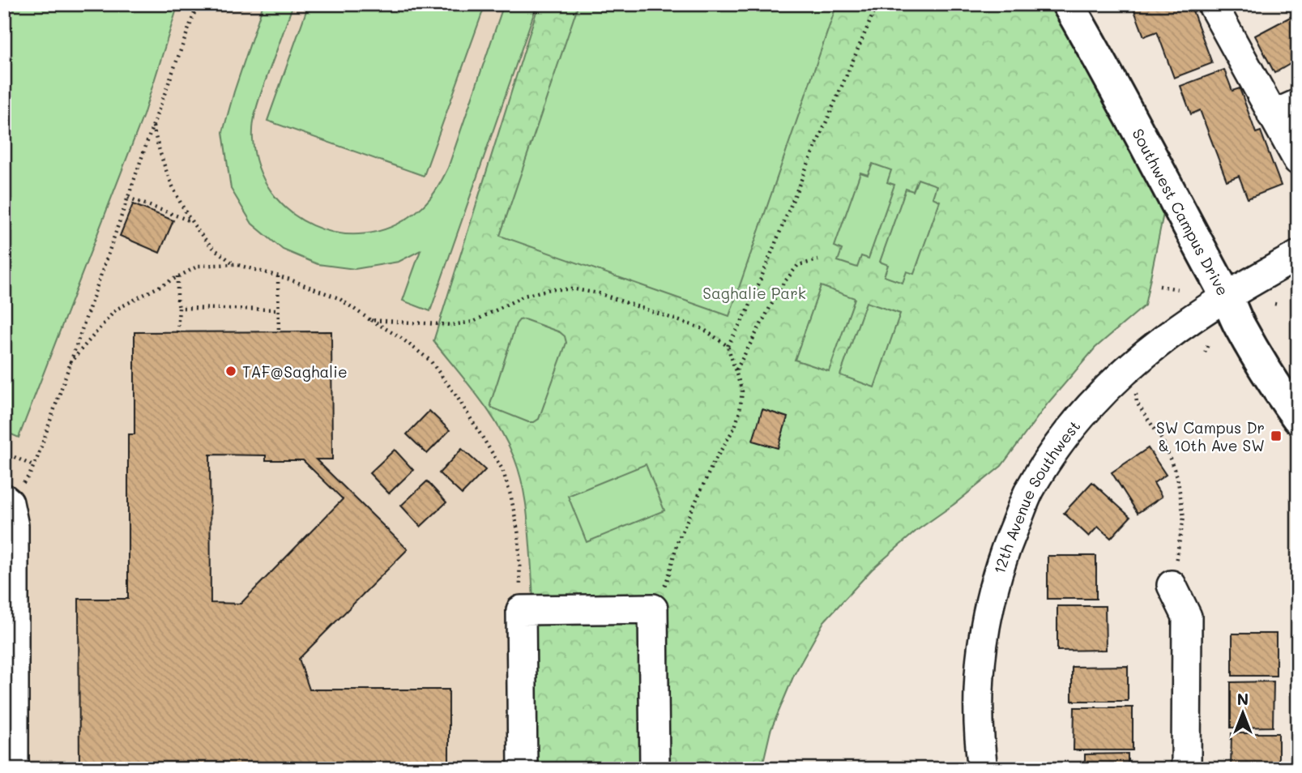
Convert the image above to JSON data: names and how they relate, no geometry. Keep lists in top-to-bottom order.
{
  "streets": {
    "main road": ["Southwest Campus Drive"],
    "street": ["12th Avenue Southwest"]
  },
  "crossings": [
    ["Southwest Campus Drive", "12th Avenue Southwest"]
  ],
  "parks": ["Saghalie Park"],
  "places": {
    "other": ["TAF@Saghalie"],
    "transit": ["SW Campus Dr & 10th Ave SW"]
  },
  "north": "top"
}
